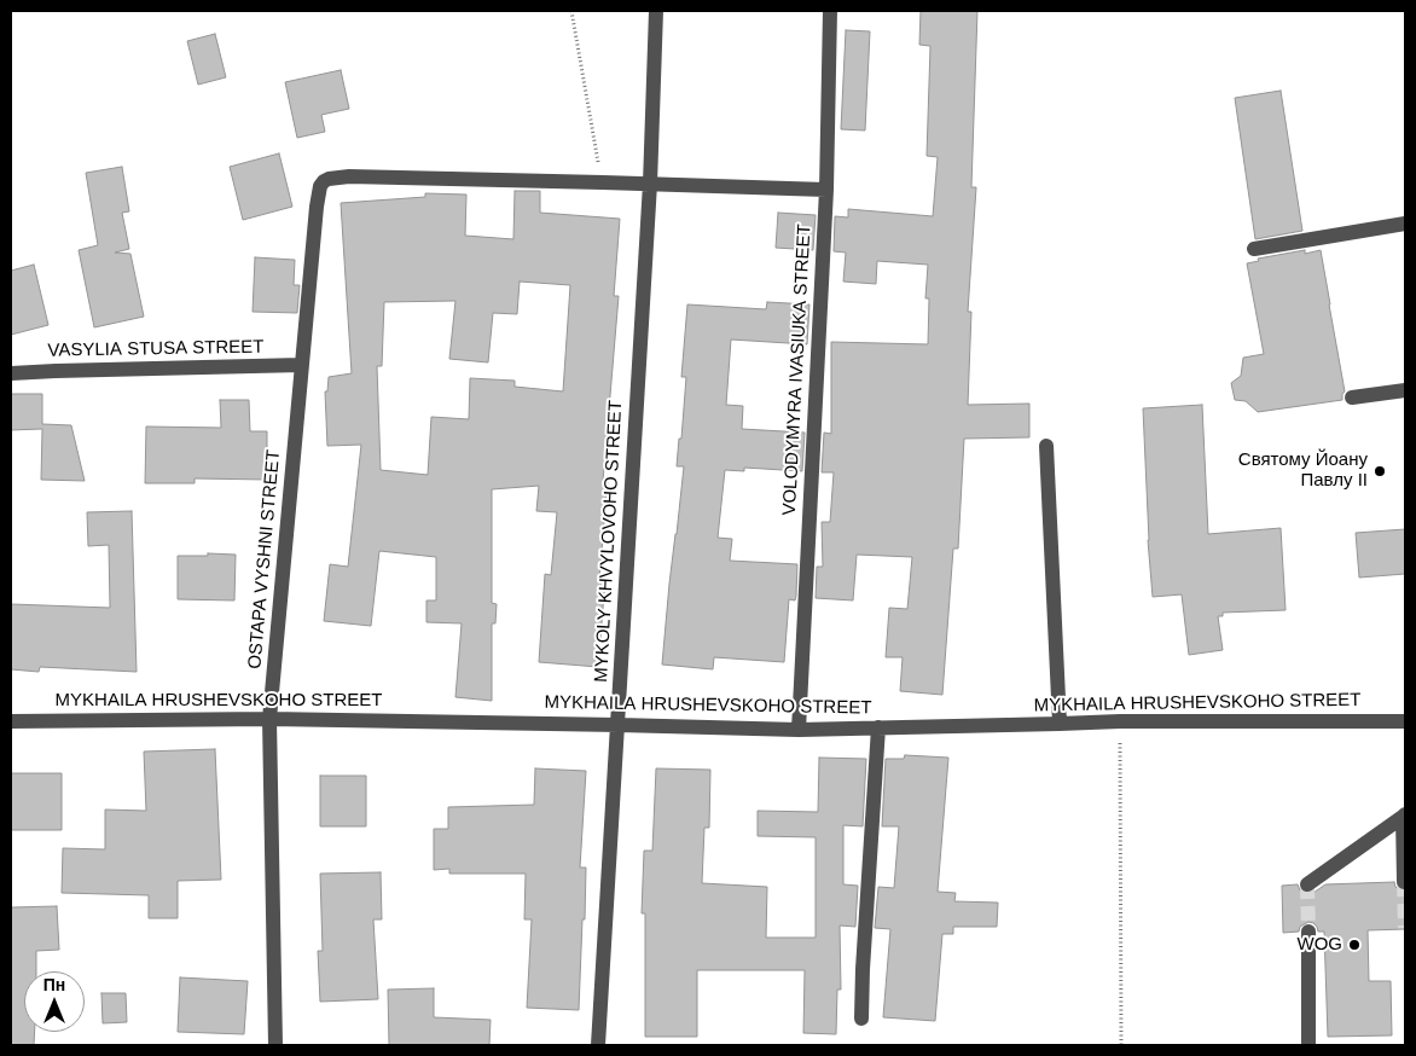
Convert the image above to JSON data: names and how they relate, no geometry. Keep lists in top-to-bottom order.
{
  "streets": {
    "street": [
      "VASYLIA STUSA STREET",
      "VOLODYMYRA IVASIUKA STREET",
      "MYKOLY KHVYLOVOHO STREET",
      "OSTAPA VYSHNI STREET",
      "MYKHAILA HRUSHEVSKOHO STREET"
    ]
  },
  "crossings": [
    ["VASYLIA STUSA STREET", "OSTAPA VYSHNI STREET"],
    ["VOLODYMYRA IVASIUKA STREET", "MYKHAILA HRUSHEVSKOHO STREET"],
    ["MYKOLY KHVYLOVOHO STREET", "MYKHAILA HRUSHEVSKOHO STREET"],
    ["OSTAPA VYSHNI STREET", "MYKHAILA HRUSHEVSKOHO STREET"]
  ],
  "places": ["Святому Йоану Павлу ІІ", "WOG"],
  "north": "top"
}
